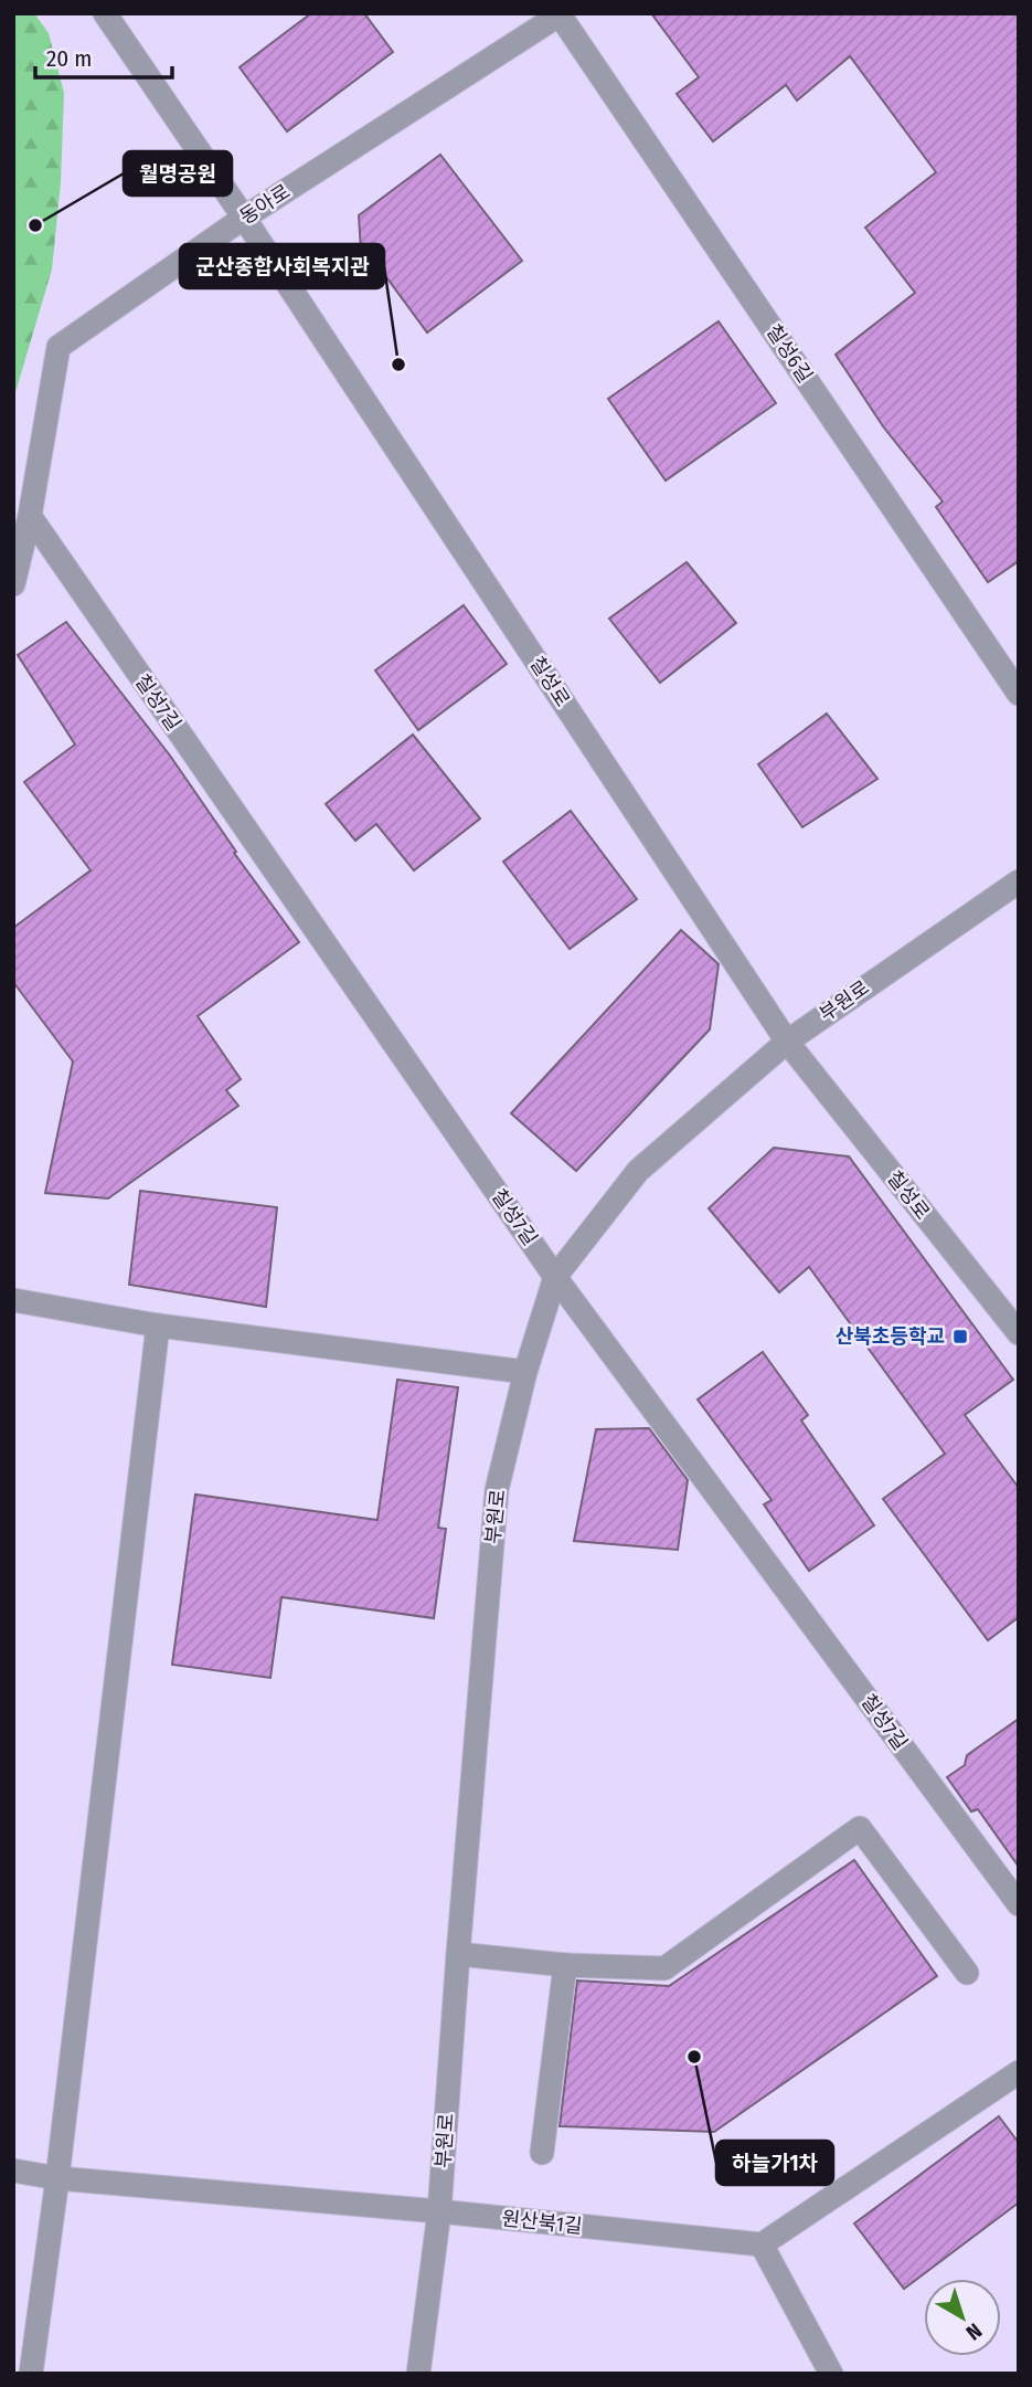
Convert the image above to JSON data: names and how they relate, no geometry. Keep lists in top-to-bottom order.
{
  "streets": {
    "street": [
      "동아로",
      "칠성6길",
      "칠성로",
      "칠성7길",
      "부원로",
      "원산북1길"
    ]
  },
  "crossings": [
    ["동아로", "칠성6길"],
    ["동아로", "칠성로"],
    ["동아로", "칠성7길"],
    ["칠성로", "부원로"],
    ["칠성7길", "부원로"],
    ["부원로", "원산북1길"]
  ],
  "places": {
    "other": ["월명공원", "군산종합사회복지관", "하늘가1차"],
    "transit": ["산북초등학교"]
  },
  "scale_bar": "20 m",
  "north": "bottom right"
}
